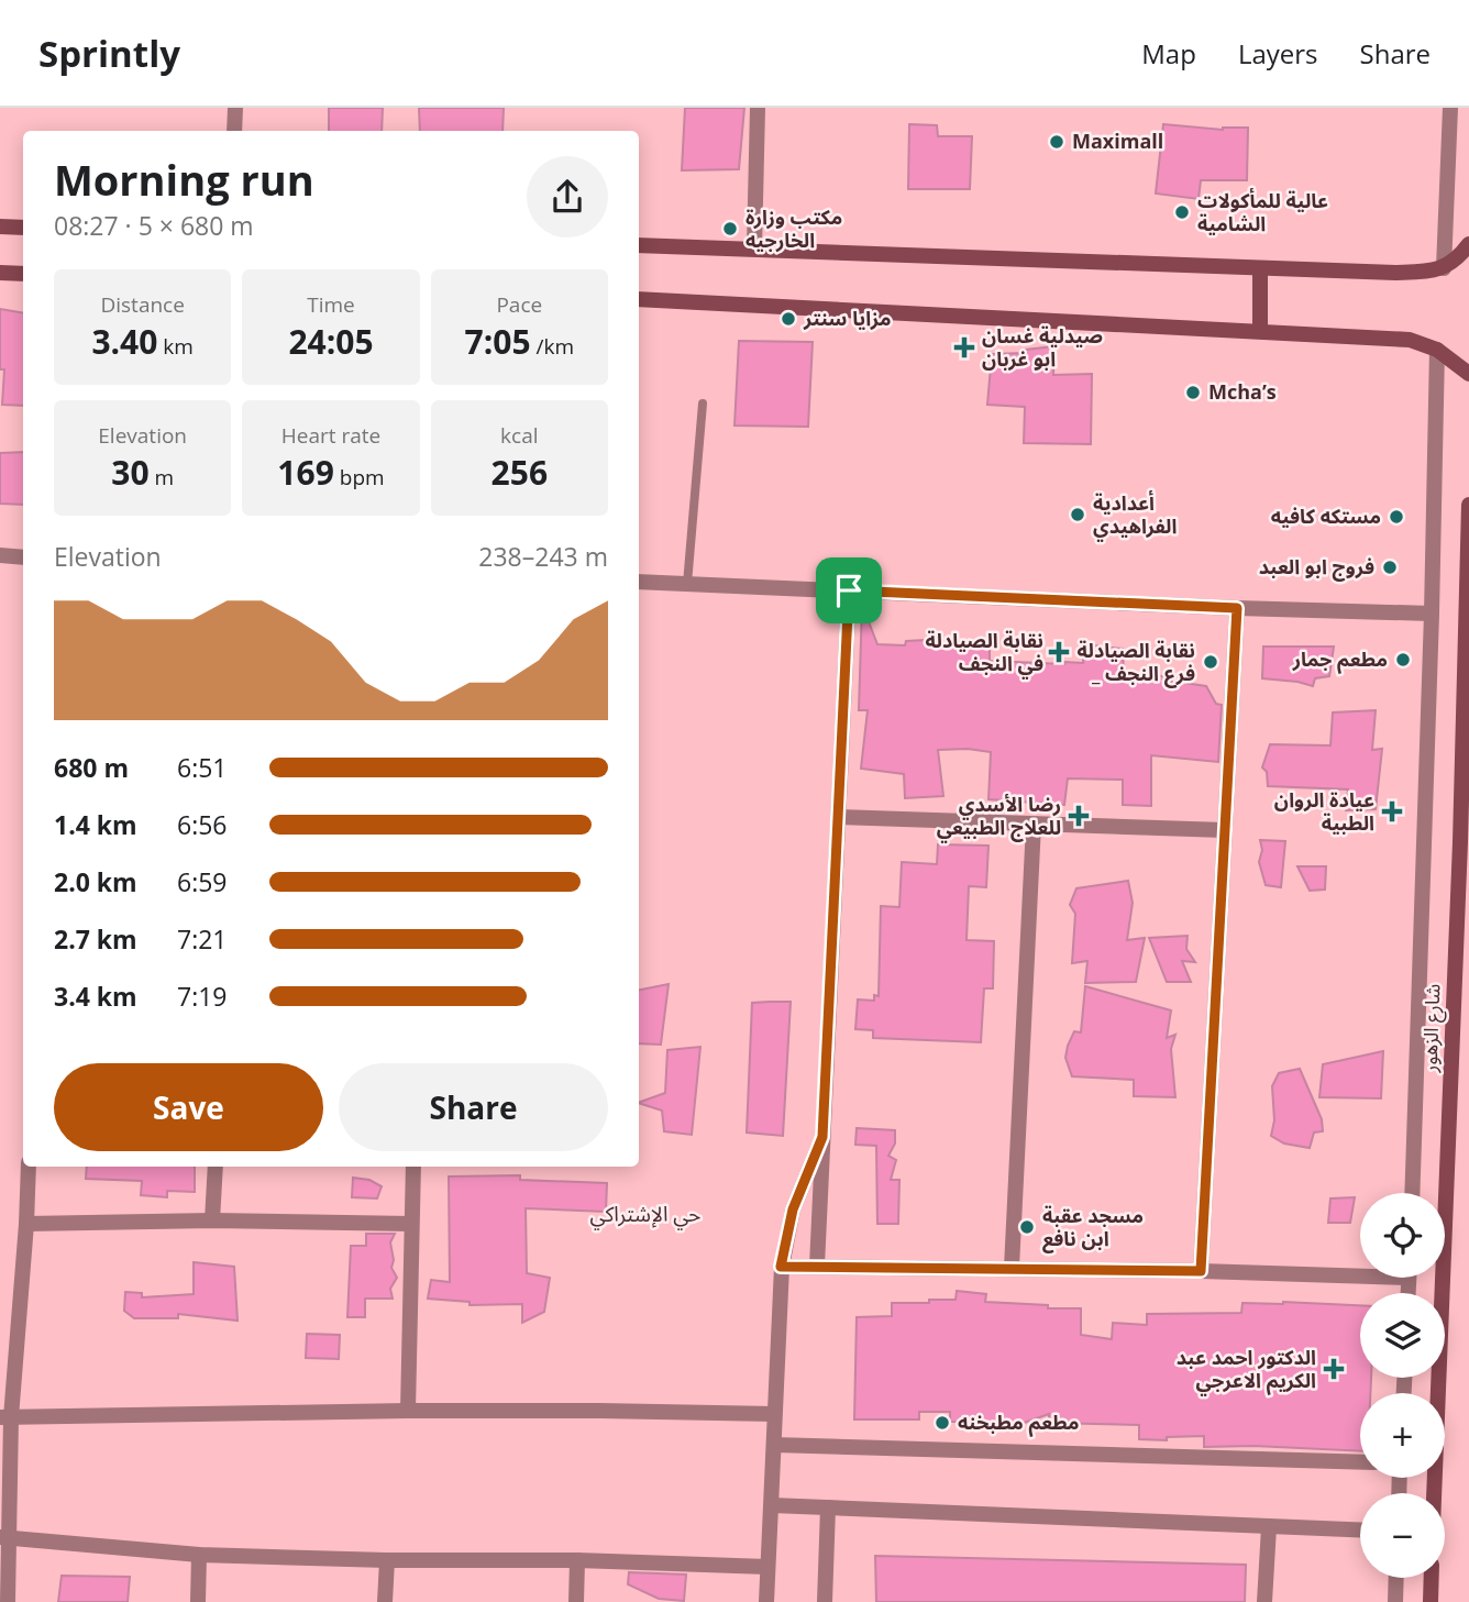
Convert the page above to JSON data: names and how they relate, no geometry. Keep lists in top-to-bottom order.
{
  "streets": {
    "main road": ["شارع الزهور"]
  },
  "districts": ["حي الإشتراكي"],
  "places": {
    "other": [
      "Maximall",
      "عالية للمأكولات الشامية",
      "مكتب وزارة الخارجيه",
      "مزايا سنتر",
      "Mcha’s",
      "أعدادية الفراهيدي",
      "مستكه كافيه",
      "فروج ابو العبد",
      "مطعم جمار",
      "نقابة الصيادلة _ فرع النجف",
      "مسجد عقبة ابن نافع",
      "مطعم مطبخنه"
    ],
    "health": [
      "صيدلية غسان ابو غربان",
      "نقابة الصيادلة في النجف",
      "عيادة الروان الطبية",
      "رضا الأسدي للعلاج الطبيعي",
      "الدكتور احمد عبد الكريم الاعرجي"
    ]
  },
  "page": {
    "header": "Sprintly",
    "nav": ["Map", "Layers", "Share"],
    "heading": ["Morning run", "08:27 · 5 × 680 m"],
    "stats": [
      ["Distance", "3.40 km"],
      ["Time", "24:05"],
      ["Pace", "7:05 /km"],
      ["Elevation", "30 m"],
      ["Heart rate", "169 bpm"],
      ["kcal", "256"]
    ],
    "chart": ["Elevation", "238–243 m"],
    "list": [
      {
        "name": "680 m",
        "note": "6:51"
      },
      {
        "name": "1.4 km",
        "note": "6:56"
      },
      {
        "name": "2.0 km",
        "note": "6:59"
      },
      {
        "name": "2.7 km",
        "note": "7:21"
      },
      {
        "name": "3.4 km",
        "note": "7:19"
      }
    ],
    "buttons": ["Save", "Share"],
    "map_buttons": ["+", "−"]
  }
}
